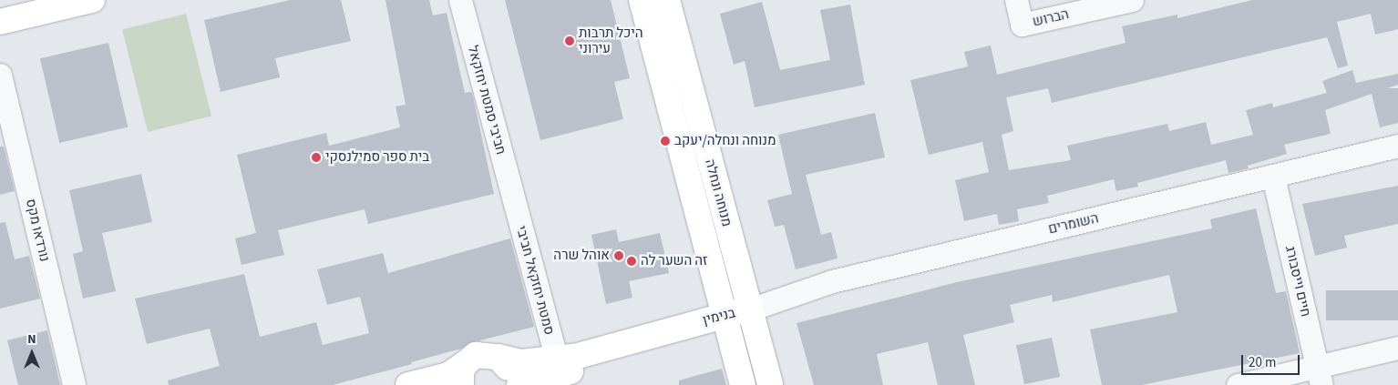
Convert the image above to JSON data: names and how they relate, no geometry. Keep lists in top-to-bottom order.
{
  "streets": {
    "street": [
      "הברוש",
      "חביבי סמטת יחזקאל",
      "מנוחה ונחלה",
      "השומרים",
      "נורדאו מקס",
      "סמטת יחזקאל חביבי",
      "חיים וייסבורג",
      "בנימין"
    ]
  },
  "crossings": [
    ["חביבי סמטת יחזקאל", "סמטת יחזקאל חביבי"],
    ["מנוחה ונחלה", "השומרים"],
    ["מנוחה ונחלה", "בנימין"],
    ["השומרים", "חיים וייסבורג"],
    ["השומרים", "בנימין"],
    ["סמטת יחזקאל חביבי", "בנימין"]
  ],
  "places": [
    "היכל תרבות עירוני",
    "מנוחה ונחלה/יעקב",
    "בית ספר סמילנסקי",
    "אוהל שרה",
    "זה השער לה"
  ],
  "scale_bar": "20 m",
  "north": "top"
}
